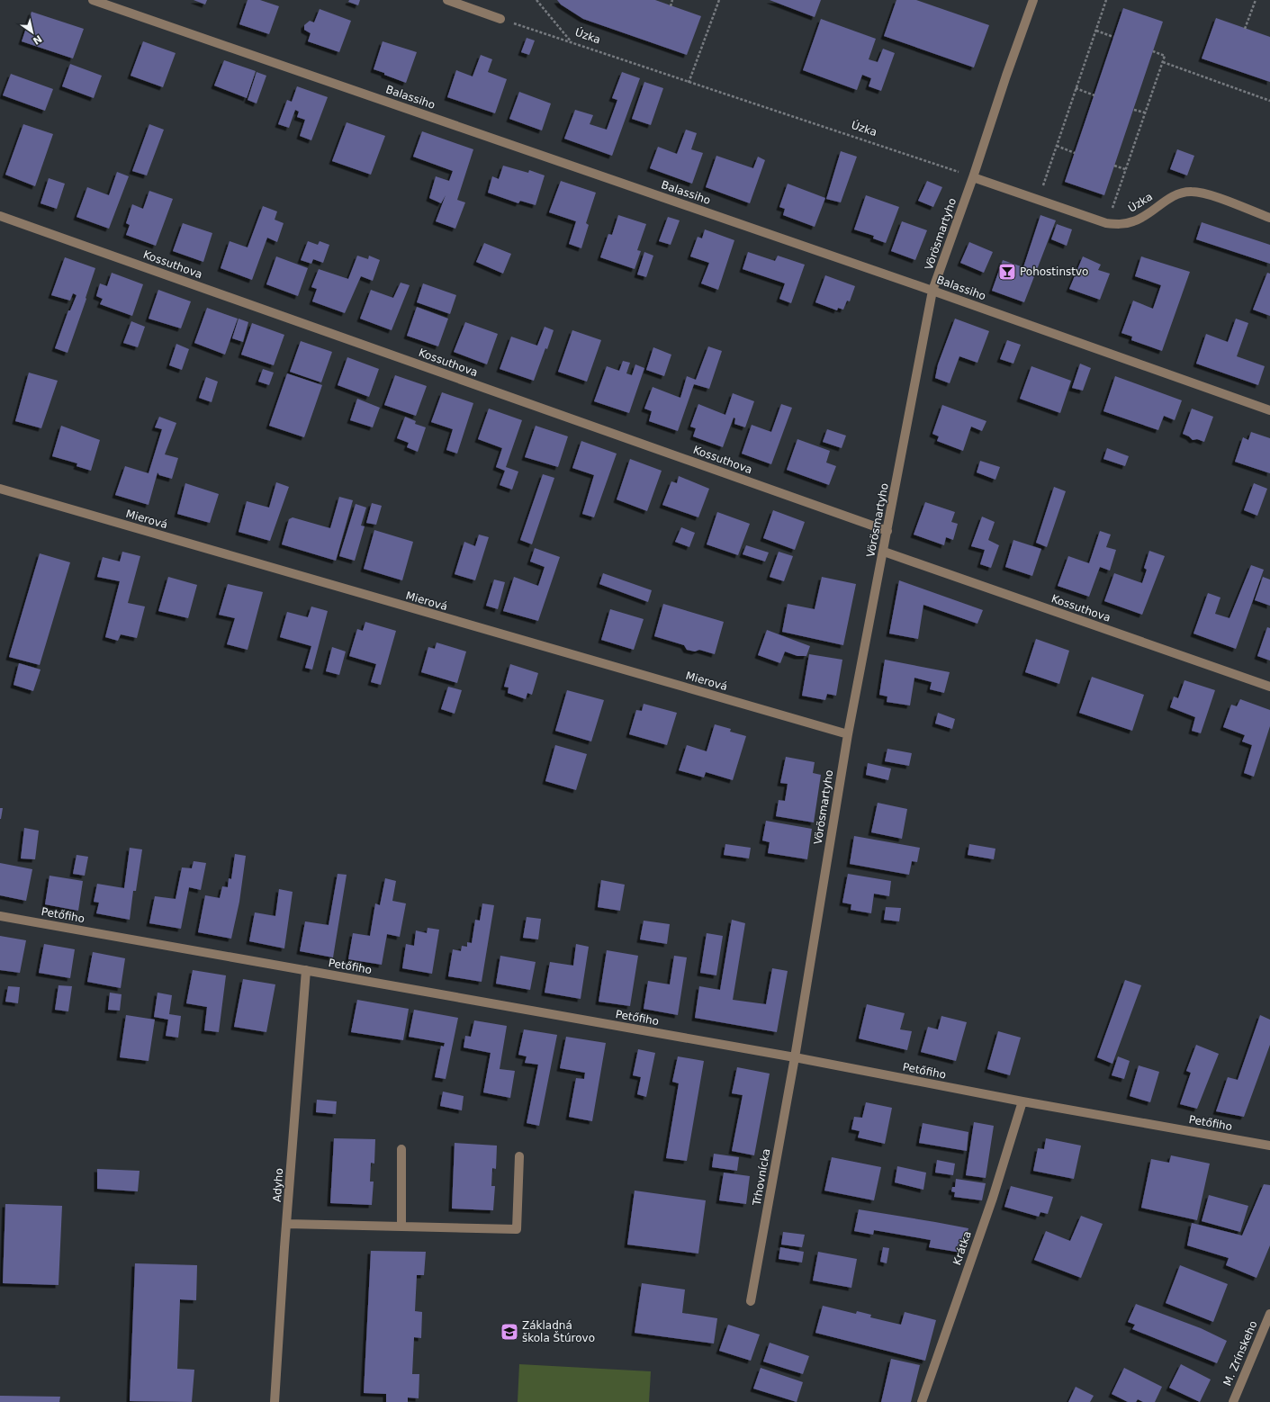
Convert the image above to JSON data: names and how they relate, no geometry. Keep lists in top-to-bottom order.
{
  "streets": {
    "street": [
      "Úzka",
      "Balassiho",
      "Vörösmartyho",
      "Kossuthova",
      "Mierová",
      "Petőfiho",
      "Trhovnícka",
      "Adyho",
      "Krátka",
      "M. Zrínskeho"
    ]
  },
  "crossings": [
    ["Úzka", "Vörösmartyho"],
    ["Balassiho", "Vörösmartyho"],
    ["Vörösmartyho", "Kossuthova"],
    ["Vörösmartyho", "Mierová"],
    ["Vörösmartyho", "Petőfiho"],
    ["Vörösmartyho", "Trhovnícka"],
    ["Petőfiho", "Trhovnícka"],
    ["Petőfiho", "Adyho"],
    ["Petőfiho", "Krátka"]
  ],
  "places": {
    "bar": ["Pohostinstvo"],
    "school or university": ["Základná škola Štúrovo"]
  },
  "north": "bottom right"
}
